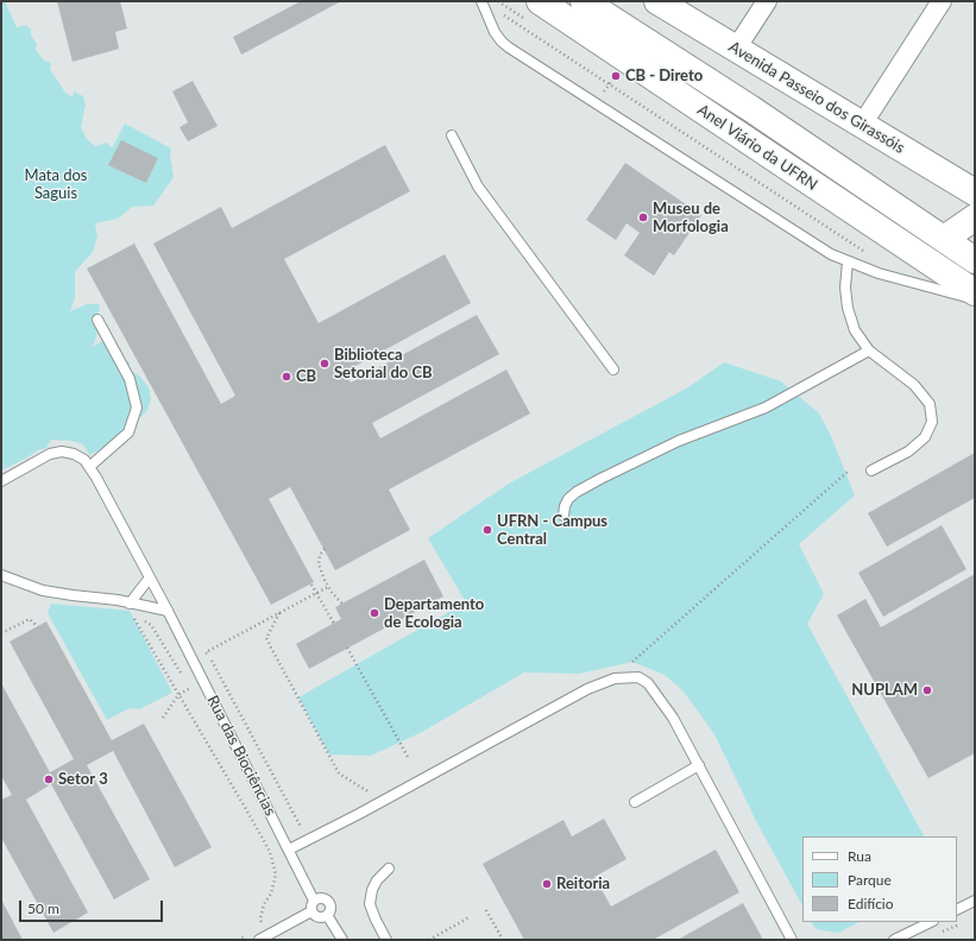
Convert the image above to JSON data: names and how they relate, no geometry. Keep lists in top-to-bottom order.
{
  "streets": {
    "main road": ["Avenida Passeio dos Girassóis", "Anel Viário da UFRN"],
    "lane": ["Rua das Biociências"]
  },
  "parks": ["Mata dos Saguis"],
  "places": [
    "CB - Direto",
    "Museu de Morfologia",
    "Biblioteca Setorial do CB",
    "CB",
    "UFRN - Campus Central",
    "Departamento de Ecologia",
    "NUPLAM",
    "Setor 3",
    "Reitoria"
  ],
  "legend": ["Rua", "Parque", "Edifício"],
  "scale_bar": "50 m"
}
